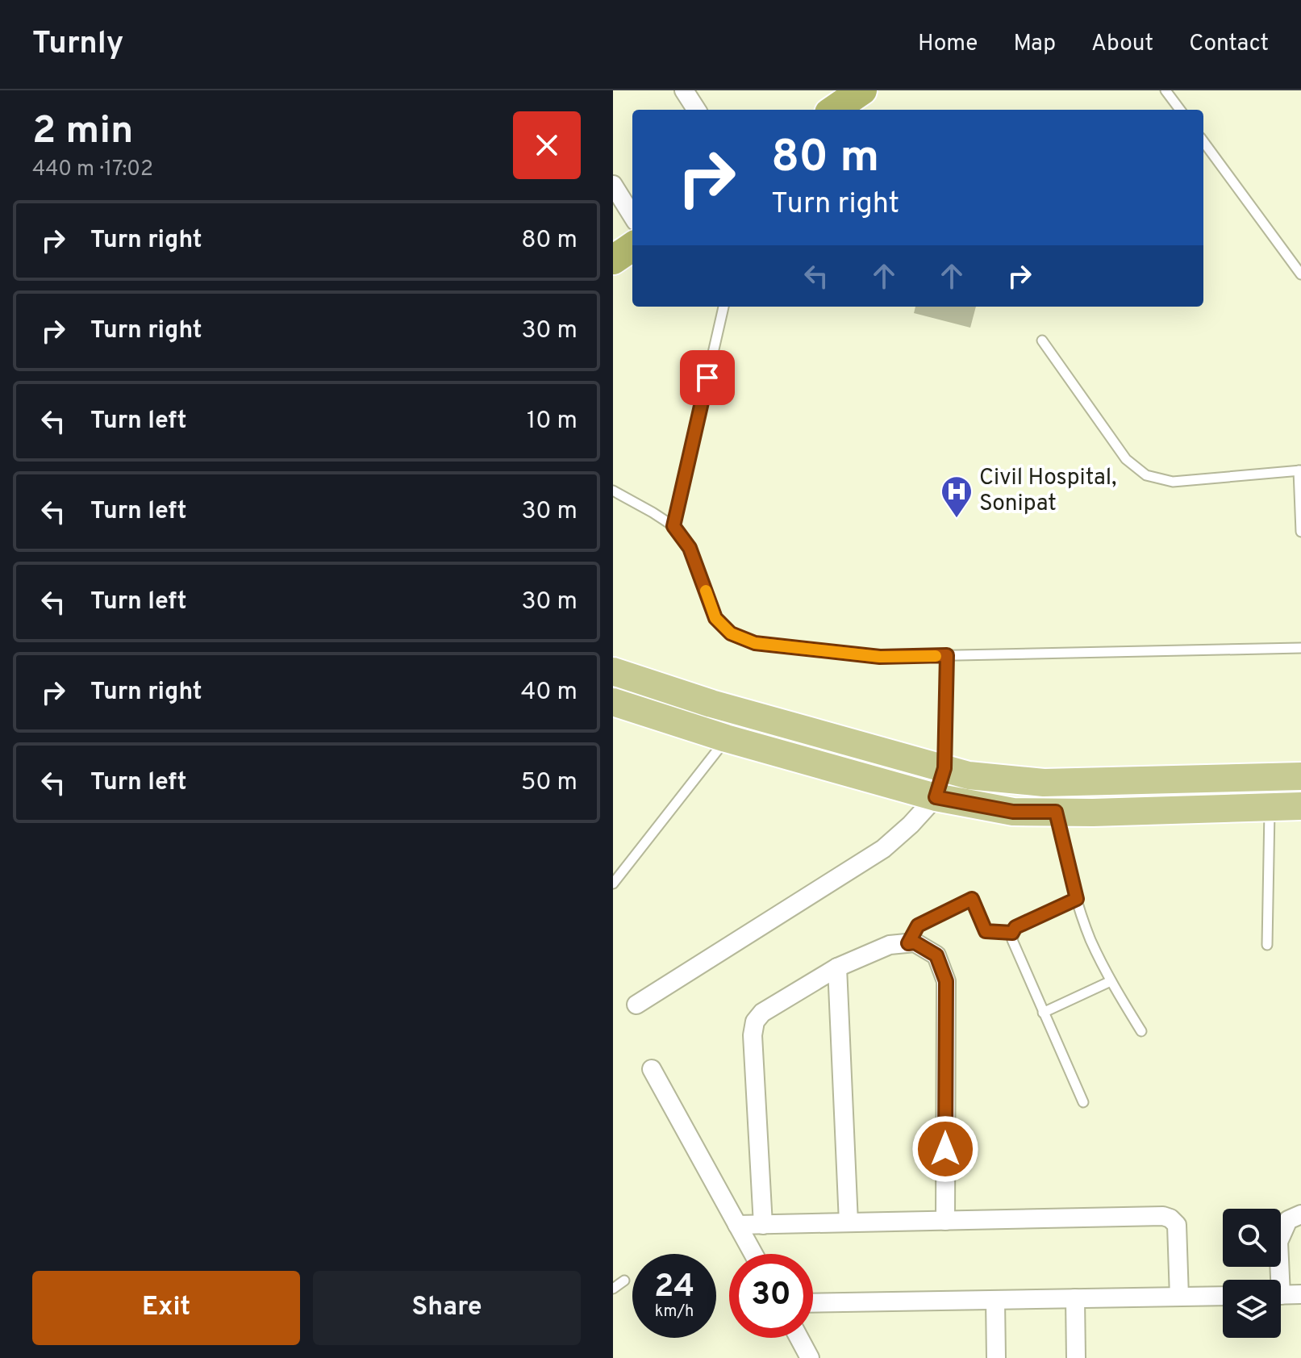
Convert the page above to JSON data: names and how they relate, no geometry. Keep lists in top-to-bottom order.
{
  "places": {
    "hospital": ["Civil Hospital, Sonipat"]
  },
  "page": {
    "header": "Turnly",
    "nav": [
      "Home",
      "Map",
      "About",
      "Contact"
    ],
    "heading": ["2 min", "440 m · 17:02"],
    "turn": ["80 m", "Turn right"],
    "list": [
      {
        "name": "Turn right",
        "value": "80 m"
      },
      {
        "name": "Turn right",
        "value": "30 m"
      },
      {
        "name": "Turn left",
        "value": "10 m"
      },
      {
        "name": "Turn left",
        "value": "30 m"
      },
      {
        "name": "Turn left",
        "value": "30 m"
      },
      {
        "name": "Turn right",
        "value": "40 m"
      },
      {
        "name": "Turn left",
        "value": "50 m"
      }
    ],
    "speed": "24 km/h",
    "limit": "30",
    "buttons": ["Exit", "Share"]
  }
}
